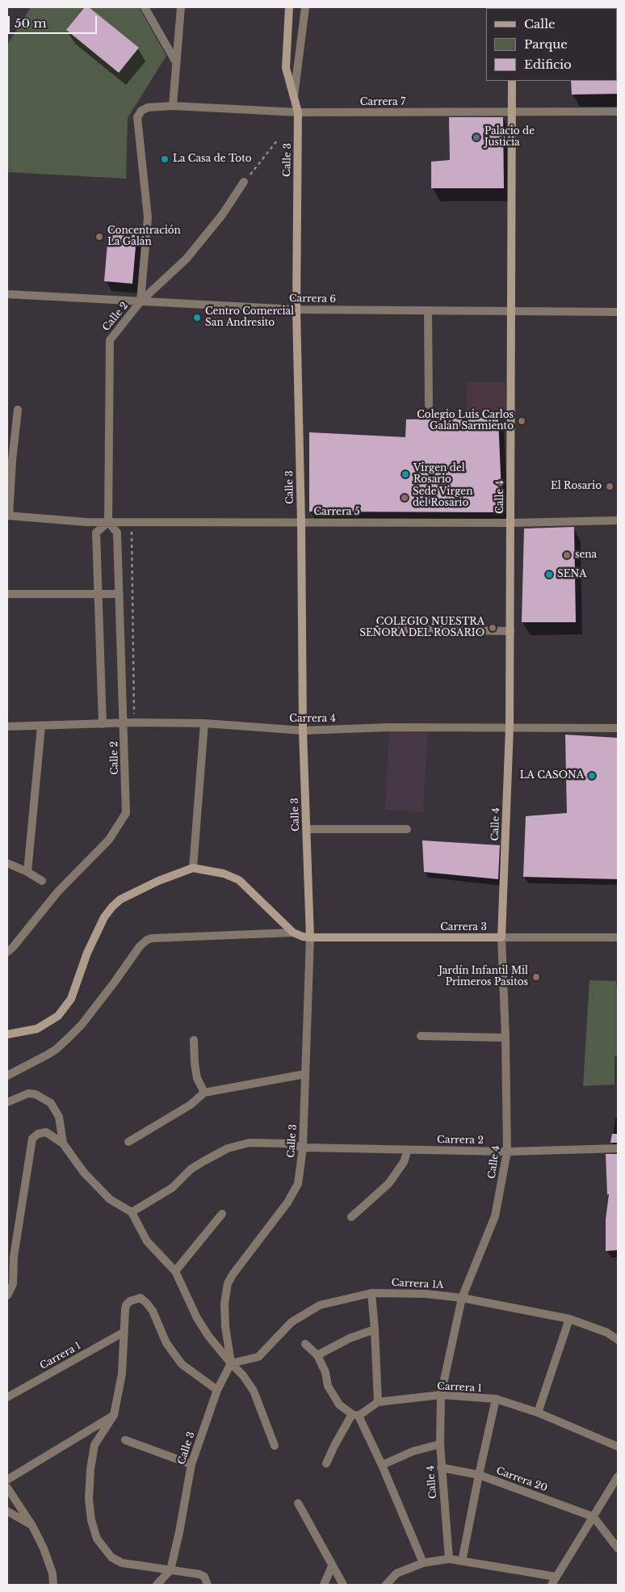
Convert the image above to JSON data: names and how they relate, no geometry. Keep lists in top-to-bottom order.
{
  "streets": {
    "main road": ["Calle 3", "Calle 4", "Carrera 3"],
    "street": [
      "Carrera 7",
      "Carrera 6",
      "Calle 2",
      "Carrera 5",
      "Carrera 4",
      "Carrera 2",
      "Carrera 1A",
      "Carrera 1",
      "Carrera 20"
    ]
  },
  "crossings": [
    ["Carrera 7", "Calle 3"],
    ["Carrera 7", "Calle 2"],
    ["Carrera 7", "Calle 4"],
    ["Calle 3", "Carrera 6"],
    ["Calle 3", "Carrera 5"],
    ["Calle 3", "Carrera 4"],
    ["Calle 3", "Carrera 3"],
    ["Calle 3", "Carrera 2"],
    ["Calle 3", "Carrera 1A"],
    ["Carrera 6", "Calle 2"],
    ["Carrera 6", "Calle 4"],
    ["Calle 2", "Carrera 5"],
    ["Calle 2", "Carrera 4"],
    ["Calle 4", "Carrera 5"],
    ["Calle 4", "Carrera 4"],
    ["Calle 4", "Carrera 3"],
    ["Calle 4", "Carrera 2"],
    ["Calle 4", "Carrera 1A"],
    ["Calle 4", "Carrera 1"],
    ["Calle 4", "Carrera 20"]
  ],
  "places": [
    "Palacio de Justicia",
    "La Casa de Toto",
    "Concentración La Galán",
    "Centro Comercial San Andresito",
    "Colegio Luis Carlos Galán Sarmiento",
    "Virgen del Rosario",
    "El Rosario",
    "Sede Virgen del Rosario",
    "sena",
    "SENA",
    "COLEGIO NUESTRA SEÑORA DEL ROSARIO",
    "LA CASONA",
    "Jardín Infantil Mil Primeros Pasitos"
  ],
  "legend": ["Calle", "Parque", "Edificio"],
  "scale_bar": "50 m"
}
